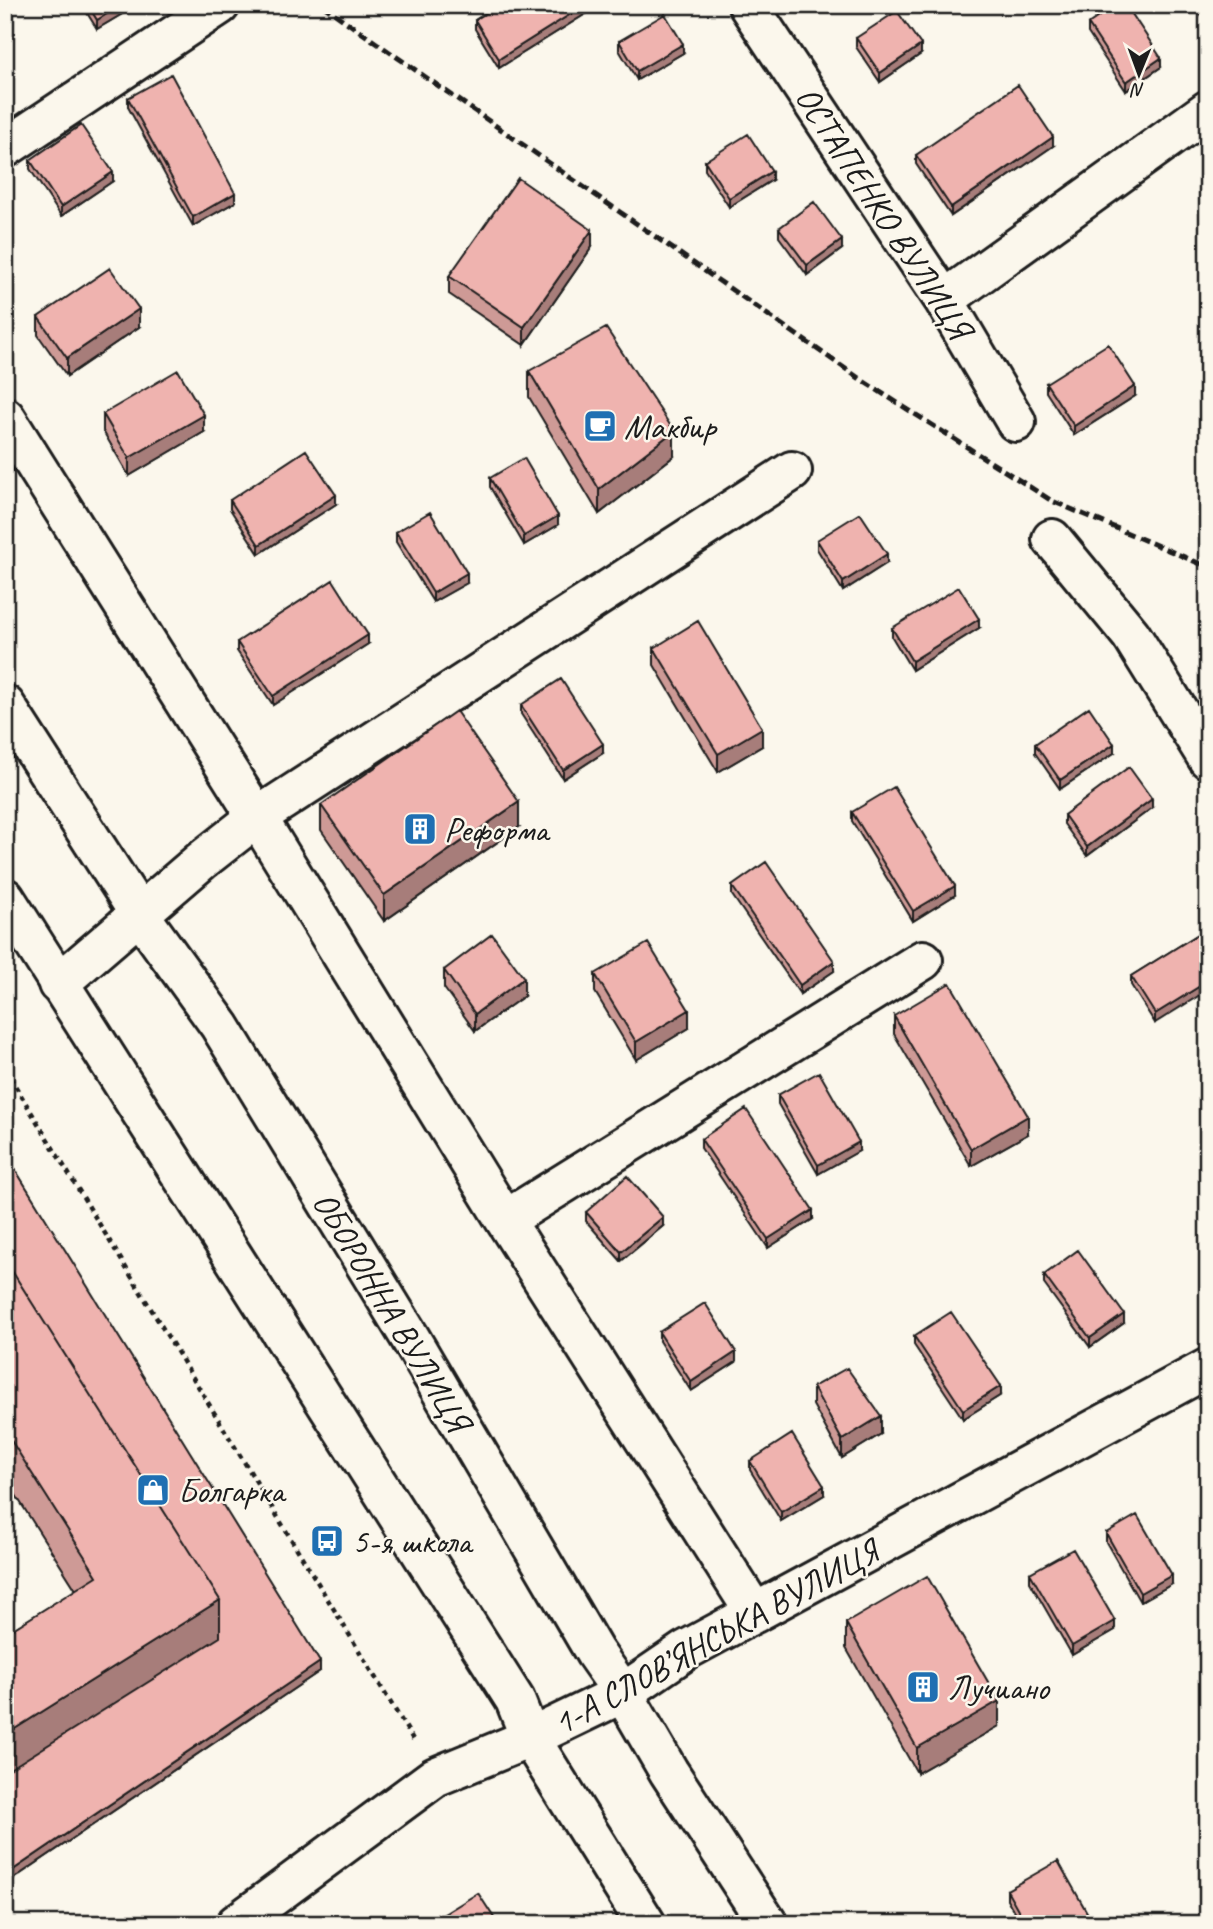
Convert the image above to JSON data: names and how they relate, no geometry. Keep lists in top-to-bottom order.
{
  "streets": {
    "street": ["ОСТАПЕНКО ВУЛИЦЯ", "ОБОРОННА ВУЛИЦЯ", "1-А СЛОВ’ЯНСЬКА ВУЛИЦЯ"]
  },
  "crossings": [
    ["ОБОРОННА ВУЛИЦЯ", "1-А СЛОВ’ЯНСЬКА ВУЛИЦЯ"]
  ],
  "places": {
    "cafe": ["Макбир"],
    "building": ["Реформа", "Лучиано"],
    "shop": ["Болгарка"],
    "bus stop": ["5-я школа"]
  },
  "north": "bottom"
}
